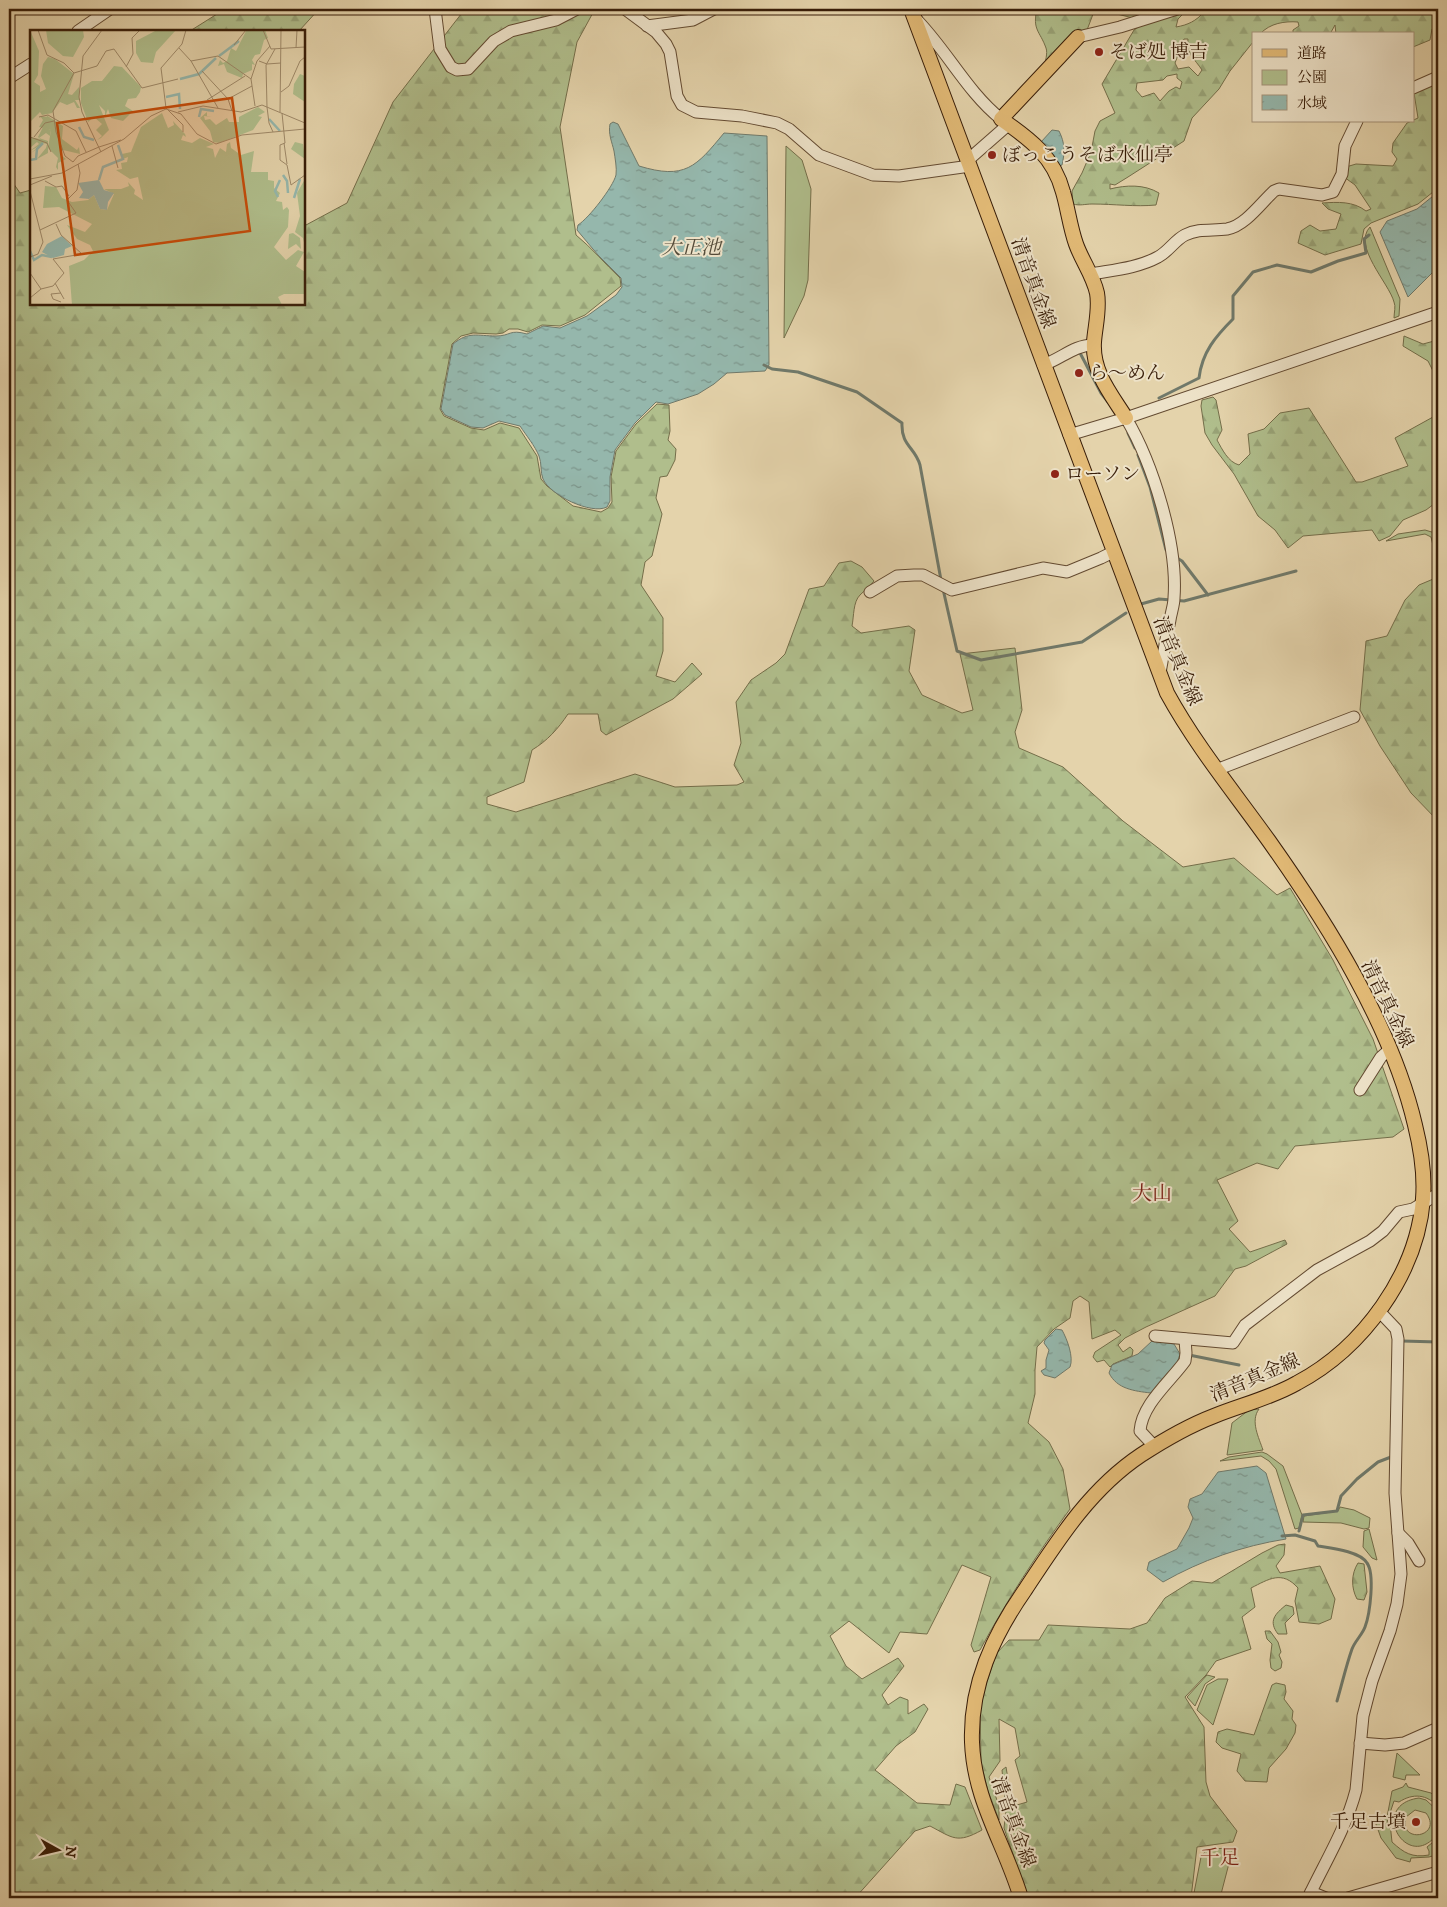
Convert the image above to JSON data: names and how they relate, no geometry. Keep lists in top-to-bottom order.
{
  "streets": {
    "main road": ["清音真金線"]
  },
  "districts": ["大山", "千足"],
  "water": ["大正池"],
  "places": [
    "そば処 博吉",
    "ぼっこうそば水仙亭",
    "ら～めん",
    "ローソン",
    "千足古墳"
  ],
  "legend": ["道路", "公園", "水域"],
  "north": "right"
}
